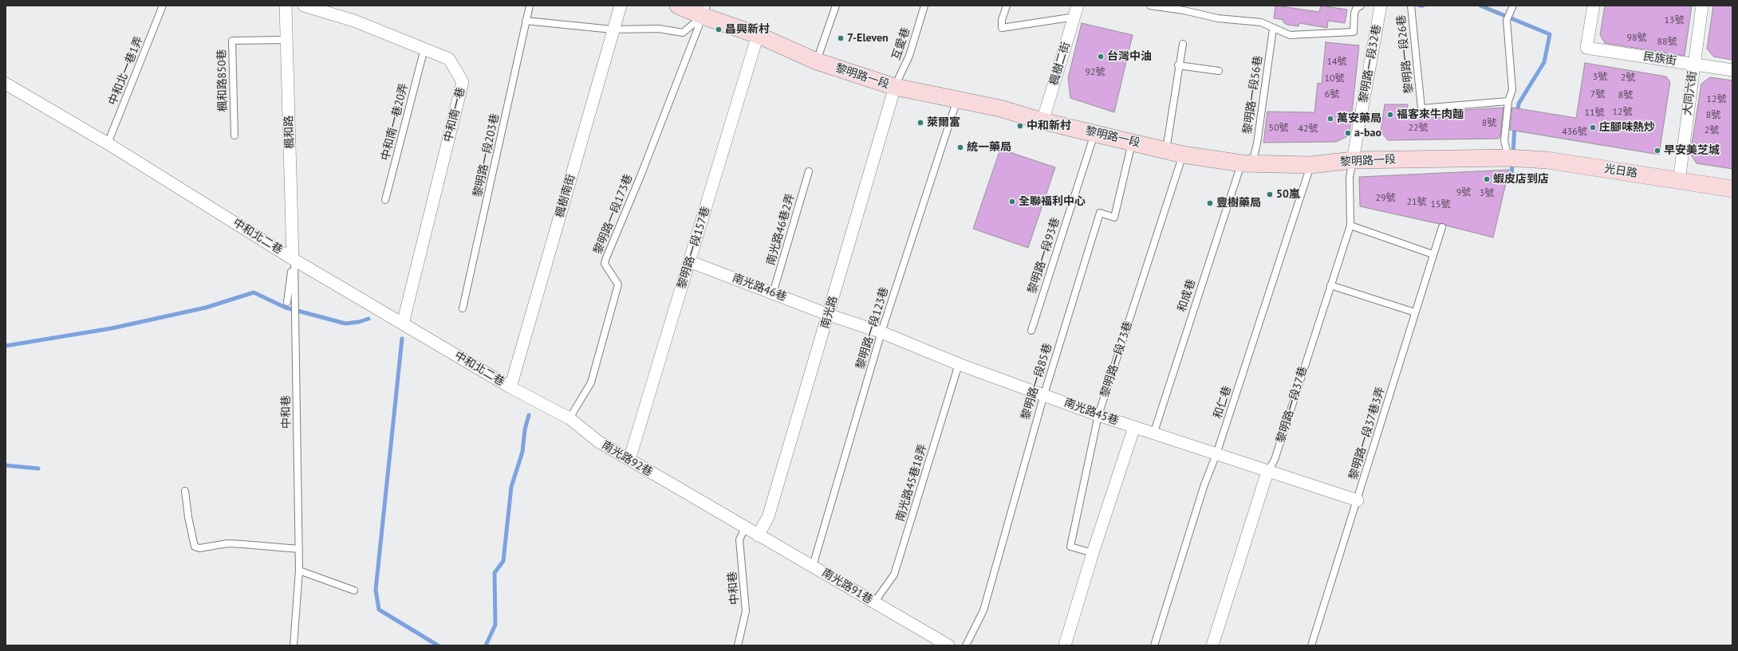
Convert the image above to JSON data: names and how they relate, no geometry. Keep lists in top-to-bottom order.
{
  "streets": {
    "main road": ["黎明路一段", "光日路"],
    "street": [
      "民族街",
      "楓樹二街",
      "黎明路一段32巷",
      "大同六街",
      "中和南一巷",
      "楓和路",
      "楓樹南街",
      "中和北二巷",
      "黎明路一段157巷",
      "南光路46巷",
      "南光路",
      "黎明路一段37巷",
      "南光路45巷",
      "南光路92巷",
      "南光路91巷"
    ],
    "lane": [
      "互愛巷",
      "黎明路一段26巷",
      "中和北一巷1弄",
      "楓和路850巷",
      "黎明路一段56巷",
      "中和南一巷20弄",
      "黎明路一段203巷",
      "黎明路一段173巷",
      "南光路46巷2弄",
      "黎明路一段93巷",
      "和成巷",
      "黎明路一段123巷",
      "黎明路一段73巷",
      "黎明路一段85巷",
      "和仁巷",
      "中和巷",
      "黎明路一段37巷3弄",
      "南光路45巷18弄"
    ]
  },
  "crossings": [
    ["互愛巷", "黎明路一段"],
    ["互愛巷", "南光路"],
    ["民族街", "大同六街"],
    ["楓樹二街", "黎明路一段"],
    ["黎明路一段32巷", "黎明路一段"],
    ["黎明路一段32巷", "黎明路一段37巷"],
    ["中和北一巷1弄", "中和北二巷"],
    ["黎明路一段", "黎明路一段56巷"],
    ["黎明路一段", "光日路"],
    ["黎明路一段", "黎明路一段173巷"],
    ["黎明路一段", "黎明路一段157巷"],
    ["黎明路一段", "黎明路一段93巷"],
    ["黎明路一段", "和成巷"],
    ["黎明路一段", "南光路"],
    ["黎明路一段", "黎明路一段123巷"],
    ["黎明路一段", "黎明路一段73巷"],
    ["黎明路一段", "黎明路一段85巷"],
    ["黎明路一段", "和仁巷"],
    ["黎明路一段", "黎明路一段37巷"],
    ["楓和路850巷", "楓和路"],
    ["大同六街", "光日路"],
    ["黎明路一段56巷", "和成巷"],
    ["中和南一巷", "中和南一巷20弄"],
    ["中和南一巷", "中和北二巷"],
    ["楓和路", "中和北二巷"],
    ["楓和路", "中和巷"],
    ["楓樹南街", "中和北二巷"],
    ["楓樹南街", "南光路92巷"],
    ["黎明路一段173巷", "南光路92巷"],
    ["南光路46巷2弄", "南光路46巷"],
    ["中和北二巷", "中和巷"],
    ["中和北二巷", "南光路92巷"],
    ["黎明路一段157巷", "南光路46巷"],
    ["黎明路一段157巷", "南光路92巷"],
    ["南光路46巷", "南光路"],
    ["南光路46巷", "南光路45巷"],
    ["和成巷", "南光路45巷"],
    ["南光路", "南光路45巷"],
    ["南光路", "南光路91巷"],
    ["黎明路一段123巷", "南光路45巷"],
    ["黎明路一段123巷", "南光路91巷"],
    ["黎明路一段73巷", "南光路45巷"],
    ["黎明路一段85巷", "南光路45巷"],
    ["和仁巷", "南光路45巷"],
    ["黎明路一段37巷", "南光路45巷"],
    ["中和巷", "南光路92巷"],
    ["中和巷", "南光路91巷"],
    ["南光路45巷", "黎明路一段37巷3弄"],
    ["南光路45巷", "南光路45巷18弄"],
    ["南光路92巷", "南光路91巷"],
    ["南光路45巷18弄", "南光路91巷"]
  ],
  "places": [
    "昌興新村",
    "7-Eleven",
    "台灣中油",
    "福客來牛肉麵",
    "萬安藥局",
    "萊爾富",
    "中和新村",
    "庄腳味熱炒",
    "a-bao",
    "統一藥局",
    "早安美芝城",
    "蝦皮店到店",
    "50嵐",
    "全聯福利中心",
    "豐樹藥局"
  ],
  "house_numbers": [
    "13號",
    "98號",
    "88號",
    "14號",
    "92號",
    "3號",
    "2號",
    "10號",
    "6號",
    "7號",
    "8號",
    "12號",
    "12號",
    "11號",
    "8號",
    "8號",
    "50號",
    "22號",
    "42號",
    "2號",
    "436號",
    "9號",
    "3號",
    "29號",
    "21號",
    "15號"
  ]
}
